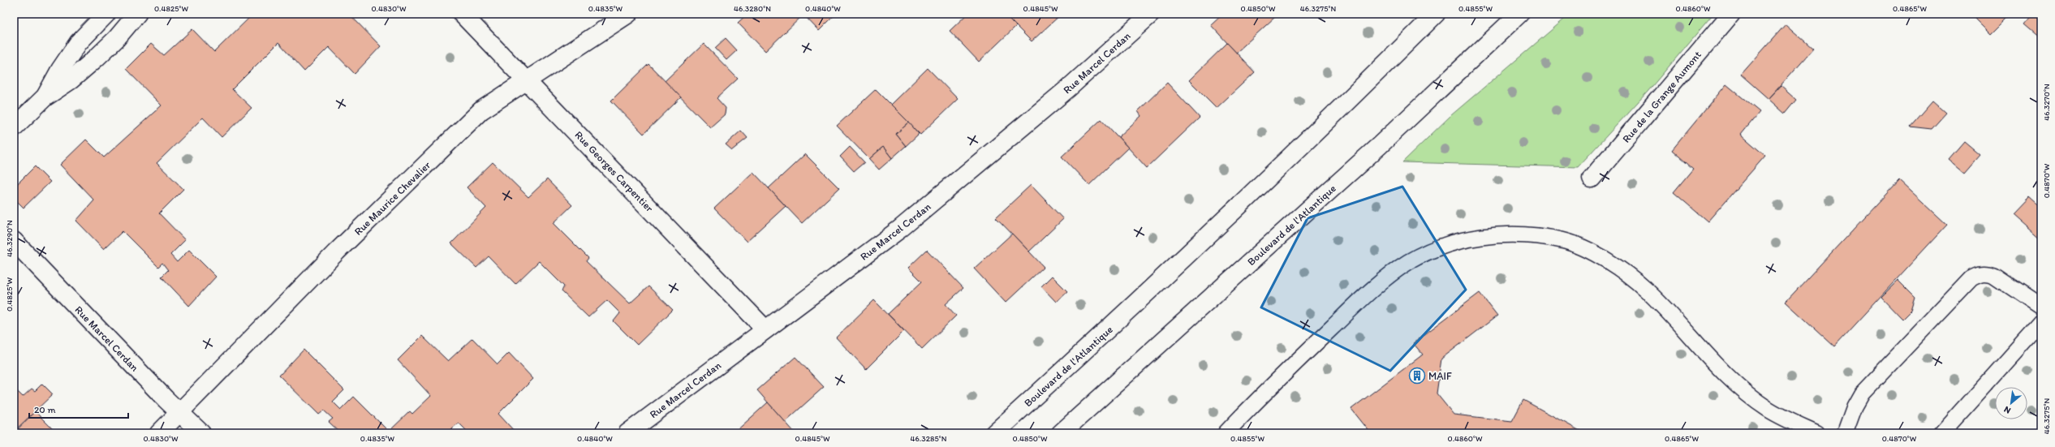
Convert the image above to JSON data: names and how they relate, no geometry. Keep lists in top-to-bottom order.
{
  "streets": {
    "street": [
      "Rue Marcel Cerdan",
      "Rue de la Grange Aumont",
      "Rue Georges Carpentier",
      "Rue Maurice Chevalier",
      "Boulevard de l'Atlantique"
    ]
  },
  "crossings": [
    ["Rue Marcel Cerdan", "Rue Georges Carpentier"],
    ["Rue Marcel Cerdan", "Rue Maurice Chevalier"],
    ["Rue Georges Carpentier", "Rue Maurice Chevalier"]
  ],
  "places": {
    "building": ["MAIF"]
  },
  "scale_bar": "20 m",
  "north": "bottom left",
  "coordinates": [
    "0.4825°W",
    "0.4830°W",
    "0.4835°W",
    "46.3280°N",
    "0.4840°W",
    "0.4845°W",
    "0.4850°W",
    "46.3275°N",
    "0.4855°W",
    "0.4860°W",
    "0.4865°W",
    "46.3270°N",
    "0.4870°W",
    "46.3290°N",
    "46.3285°N"
  ]
}
